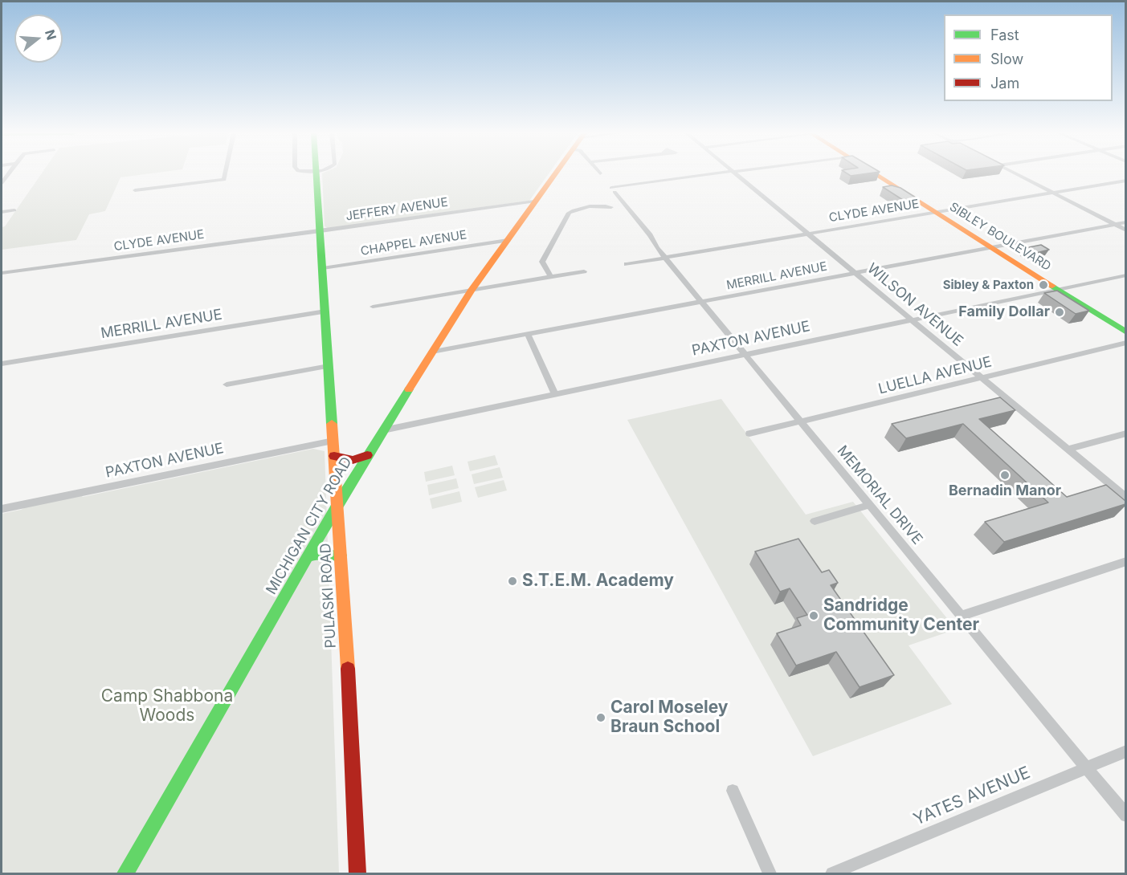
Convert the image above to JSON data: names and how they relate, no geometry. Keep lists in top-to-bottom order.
{
  "streets": {
    "main road": ["SIBLEY BOULEVARD", "MICHIGAN CITY ROAD", "PULASKI ROAD"],
    "street": [
      "JEFFERY AVENUE",
      "CLYDE AVENUE",
      "CHAPPEL AVENUE",
      "MERRILL AVENUE",
      "WILSON AVENUE",
      "PAXTON AVENUE",
      "LUELLA AVENUE",
      "MEMORIAL DRIVE",
      "YATES AVENUE"
    ]
  },
  "crossings": [
    ["JEFFERY AVENUE", "CLYDE AVENUE"],
    ["JEFFERY AVENUE", "MICHIGAN CITY ROAD"],
    ["JEFFERY AVENUE", "PULASKI ROAD"],
    ["CLYDE AVENUE", "SIBLEY BOULEVARD"],
    ["CLYDE AVENUE", "WILSON AVENUE"],
    ["CLYDE AVENUE", "MEMORIAL DRIVE"],
    ["CLYDE AVENUE", "PULASKI ROAD"],
    ["SIBLEY BOULEVARD", "MERRILL AVENUE"],
    ["SIBLEY BOULEVARD", "PAXTON AVENUE"],
    ["CHAPPEL AVENUE", "MICHIGAN CITY ROAD"],
    ["CHAPPEL AVENUE", "PULASKI ROAD"],
    ["MERRILL AVENUE", "WILSON AVENUE"],
    ["MERRILL AVENUE", "MEMORIAL DRIVE"],
    ["MERRILL AVENUE", "MICHIGAN CITY ROAD"],
    ["MERRILL AVENUE", "PULASKI ROAD"],
    ["WILSON AVENUE", "PAXTON AVENUE"],
    ["WILSON AVENUE", "LUELLA AVENUE"],
    ["PAXTON AVENUE", "MEMORIAL DRIVE"],
    ["PAXTON AVENUE", "MICHIGAN CITY ROAD"],
    ["PAXTON AVENUE", "PULASKI ROAD"],
    ["LUELLA AVENUE", "MEMORIAL DRIVE"],
    ["MEMORIAL DRIVE", "YATES AVENUE"],
    ["MICHIGAN CITY ROAD", "PULASKI ROAD"]
  ],
  "parks": ["Camp Shabbona Woods"],
  "places": [
    "Sibley & Paxton",
    "Family Dollar",
    "Bernadin Manor",
    "S.T.E.M. Academy",
    "Sandridge Community Center",
    "Carol Moseley Braun School"
  ],
  "legend": ["Fast", "Slow", "Jam"],
  "north": "right"
}
